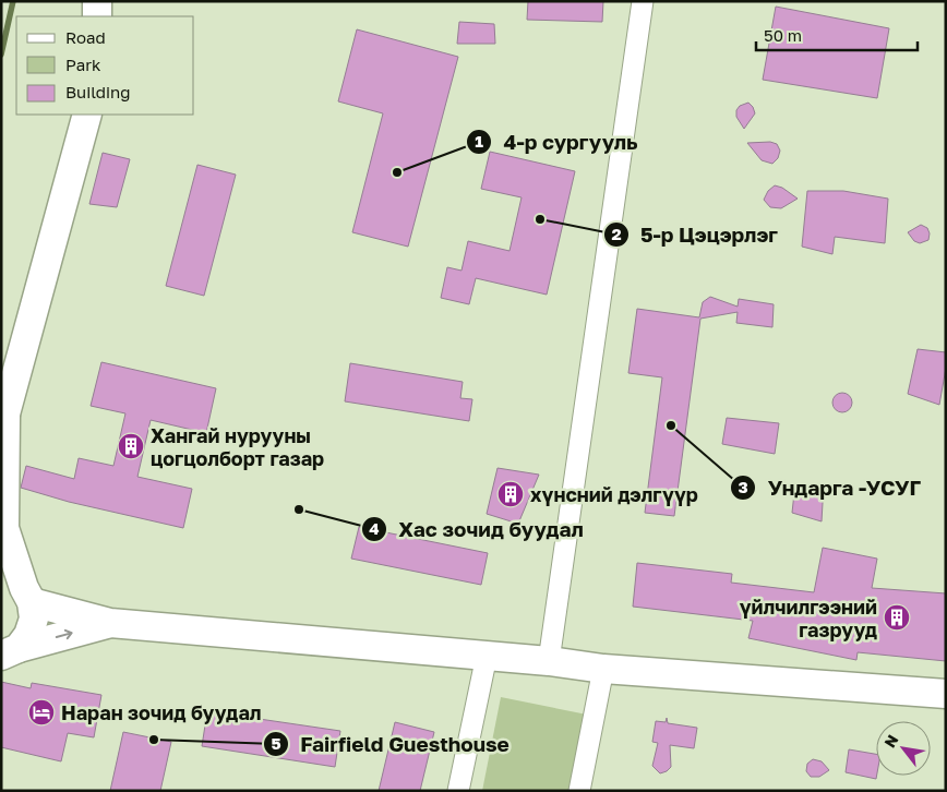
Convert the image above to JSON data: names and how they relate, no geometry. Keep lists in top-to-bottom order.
{
  "places": {
    "other": [
      "4-р сургууль",
      "5-р Цэцэрлэг",
      "Ундарга -УСУГ",
      "Хас зочид буудал",
      "Fairfield Guesthouse"
    ],
    "building": ["Хангай нурууны цогцолборт газар", "хүнсний дэлгүүр", "үйлчилгээний газрууд"],
    "hotel": ["Наран зочид буудал"]
  },
  "legend": ["Road", "Park", "Building"],
  "scale_bar": "50 m",
  "north": "top left"
}
